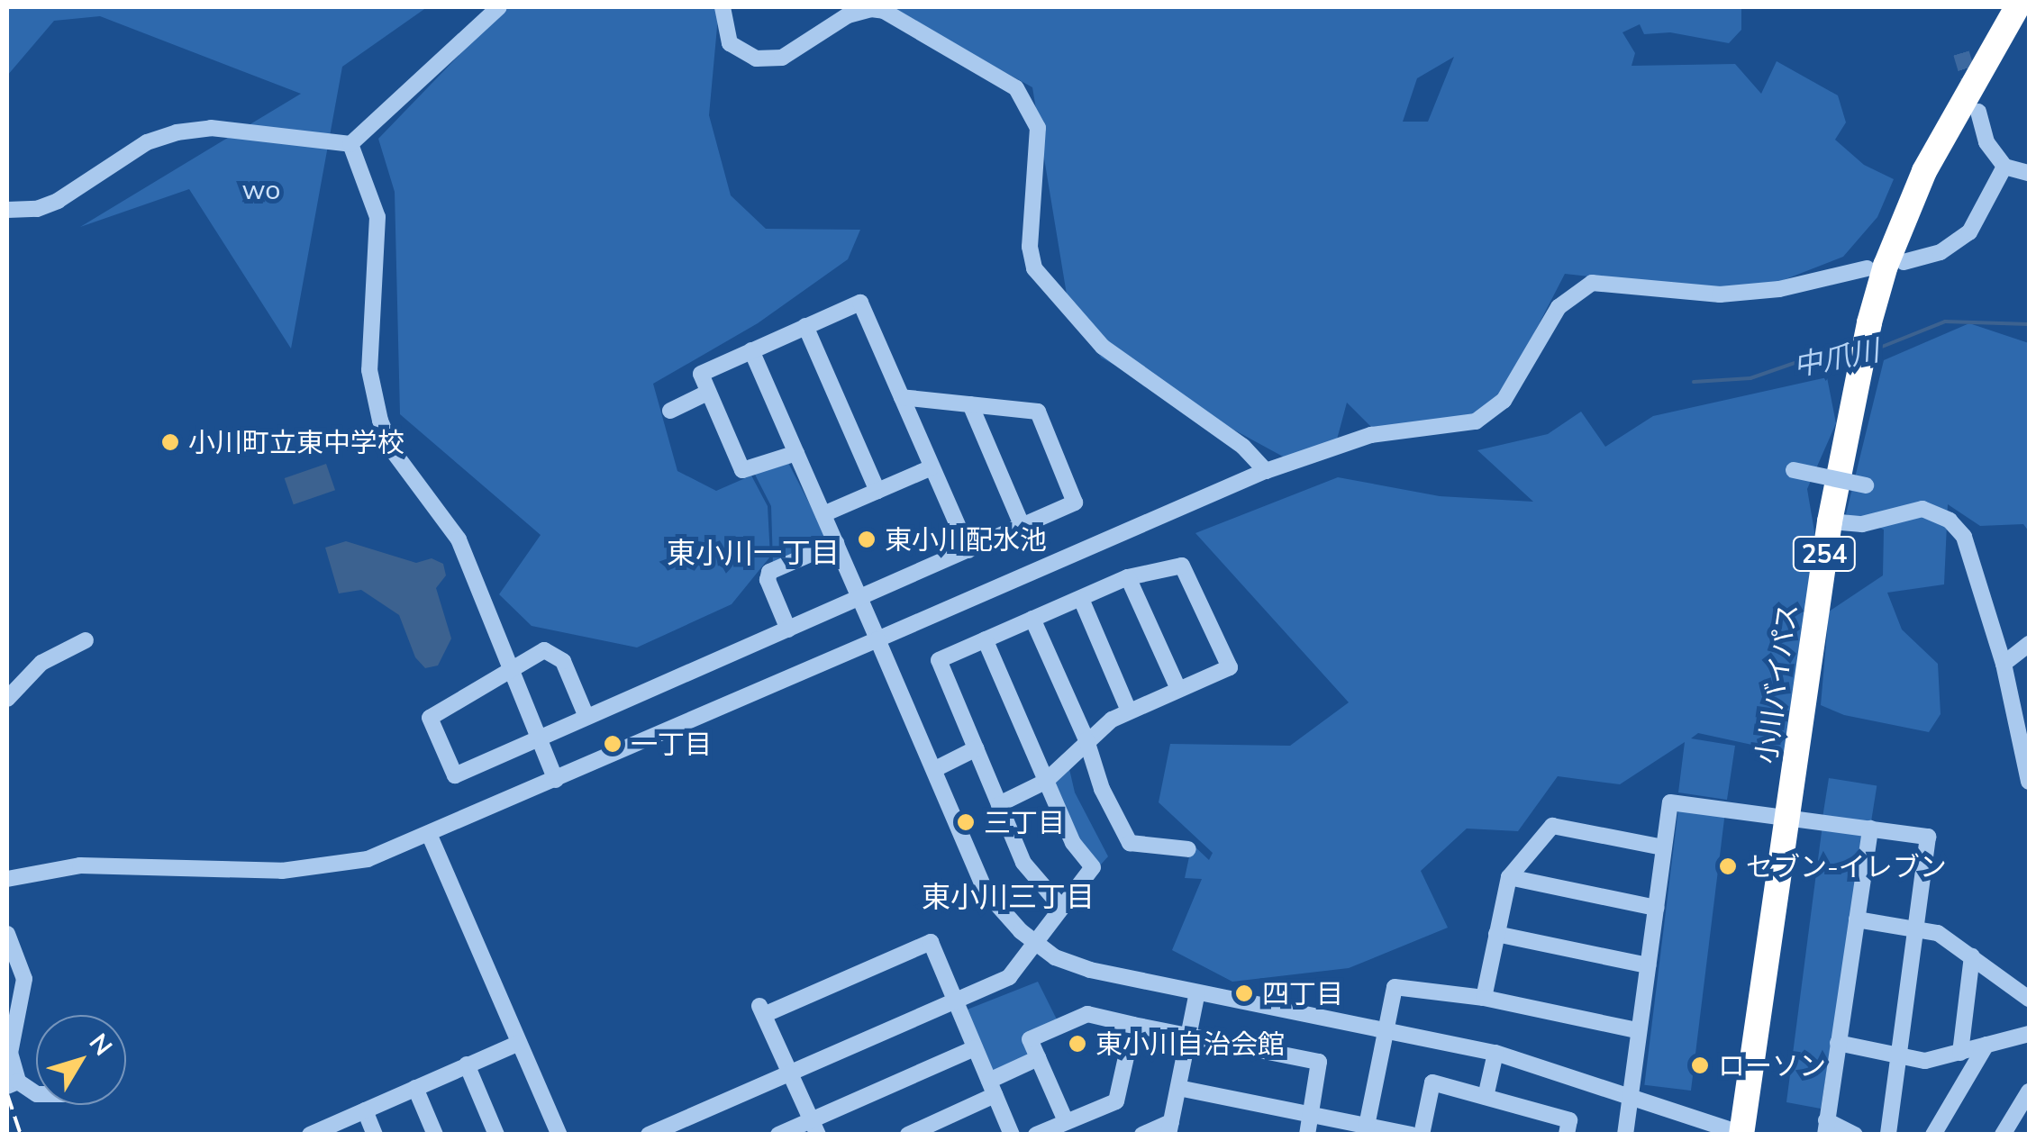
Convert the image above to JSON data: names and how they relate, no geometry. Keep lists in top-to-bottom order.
{
  "streets": {
    "highway": ["254", "小川バイパス"]
  },
  "districts": ["東小川一丁目", "東小川三丁目"],
  "water": ["中爪川"],
  "parks": ["wo"],
  "places": [
    "小川町立東中学校",
    "東小川配水池",
    "一丁目",
    "三丁目",
    "セブン-イレブン",
    "四丁目",
    "東小川自治会館",
    "ローソン"
  ],
  "north": "top right"
}
